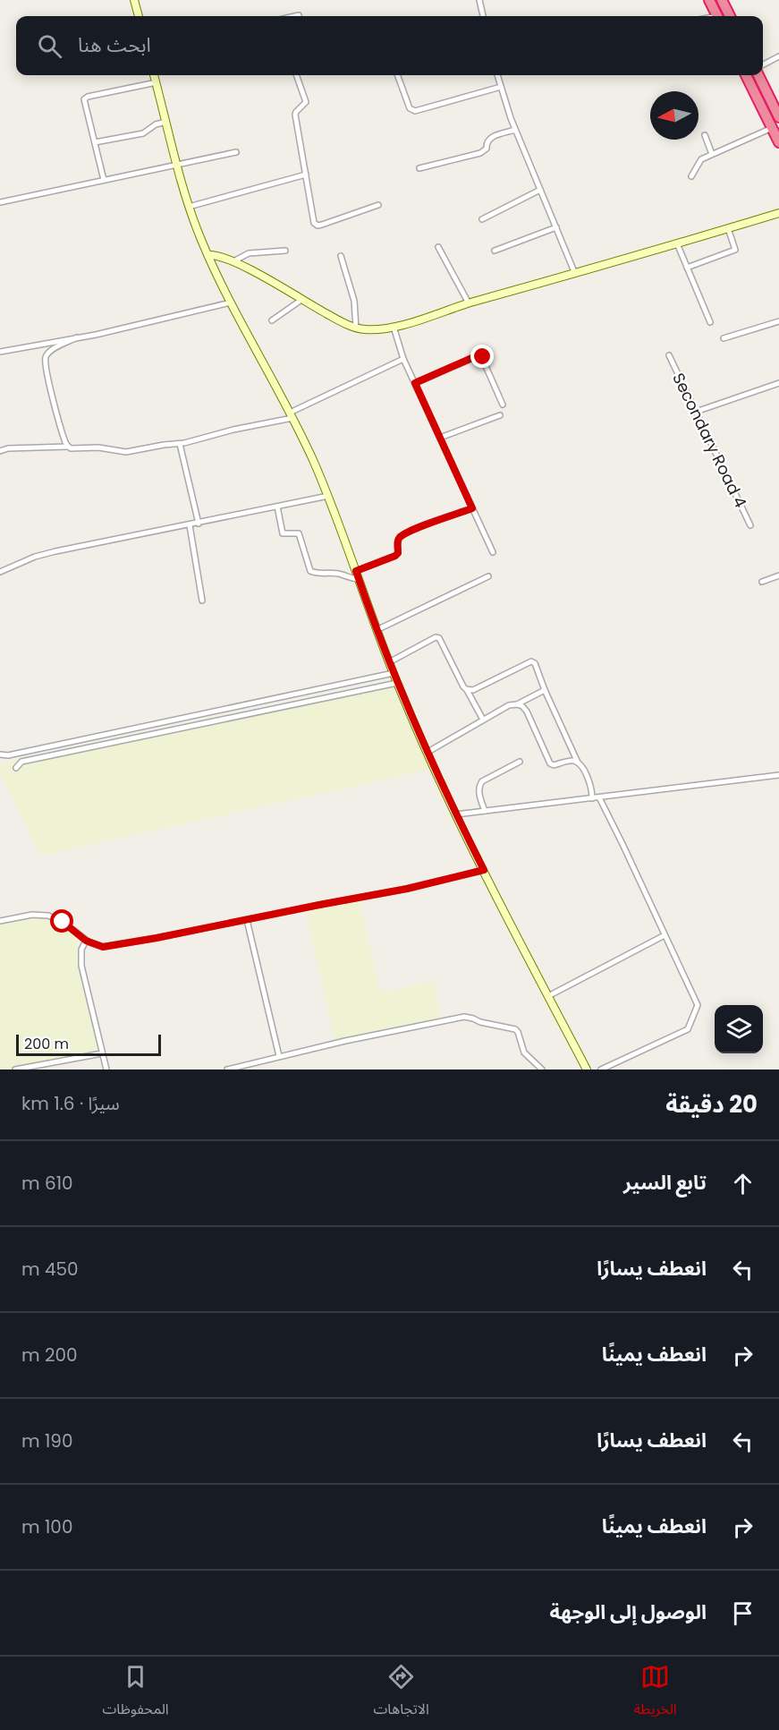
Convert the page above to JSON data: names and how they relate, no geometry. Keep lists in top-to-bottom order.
{
  "streets": {
    "street": ["Secondary Road 4"]
  },
  "scale_bar": "200 m",
  "north": "left",
  "page": {
    "search": "ابحث هنا",
    "scale": "200 m",
    "heading": ["20 دقيقة", "سيرًا · 1.6 km"],
    "list": [
      ["تابع السير", "610 m"],
      ["انعطف يسارًا", "450 m"],
      ["انعطف يمينًا", "200 m"],
      ["انعطف يسارًا", "190 m"],
      ["انعطف يمينًا", "100 m"],
      "الوصول إلى الوجهة"
    ],
    "nav": ["الخريطة", "الاتجاهات", "المحفوظات"]
  }
}
